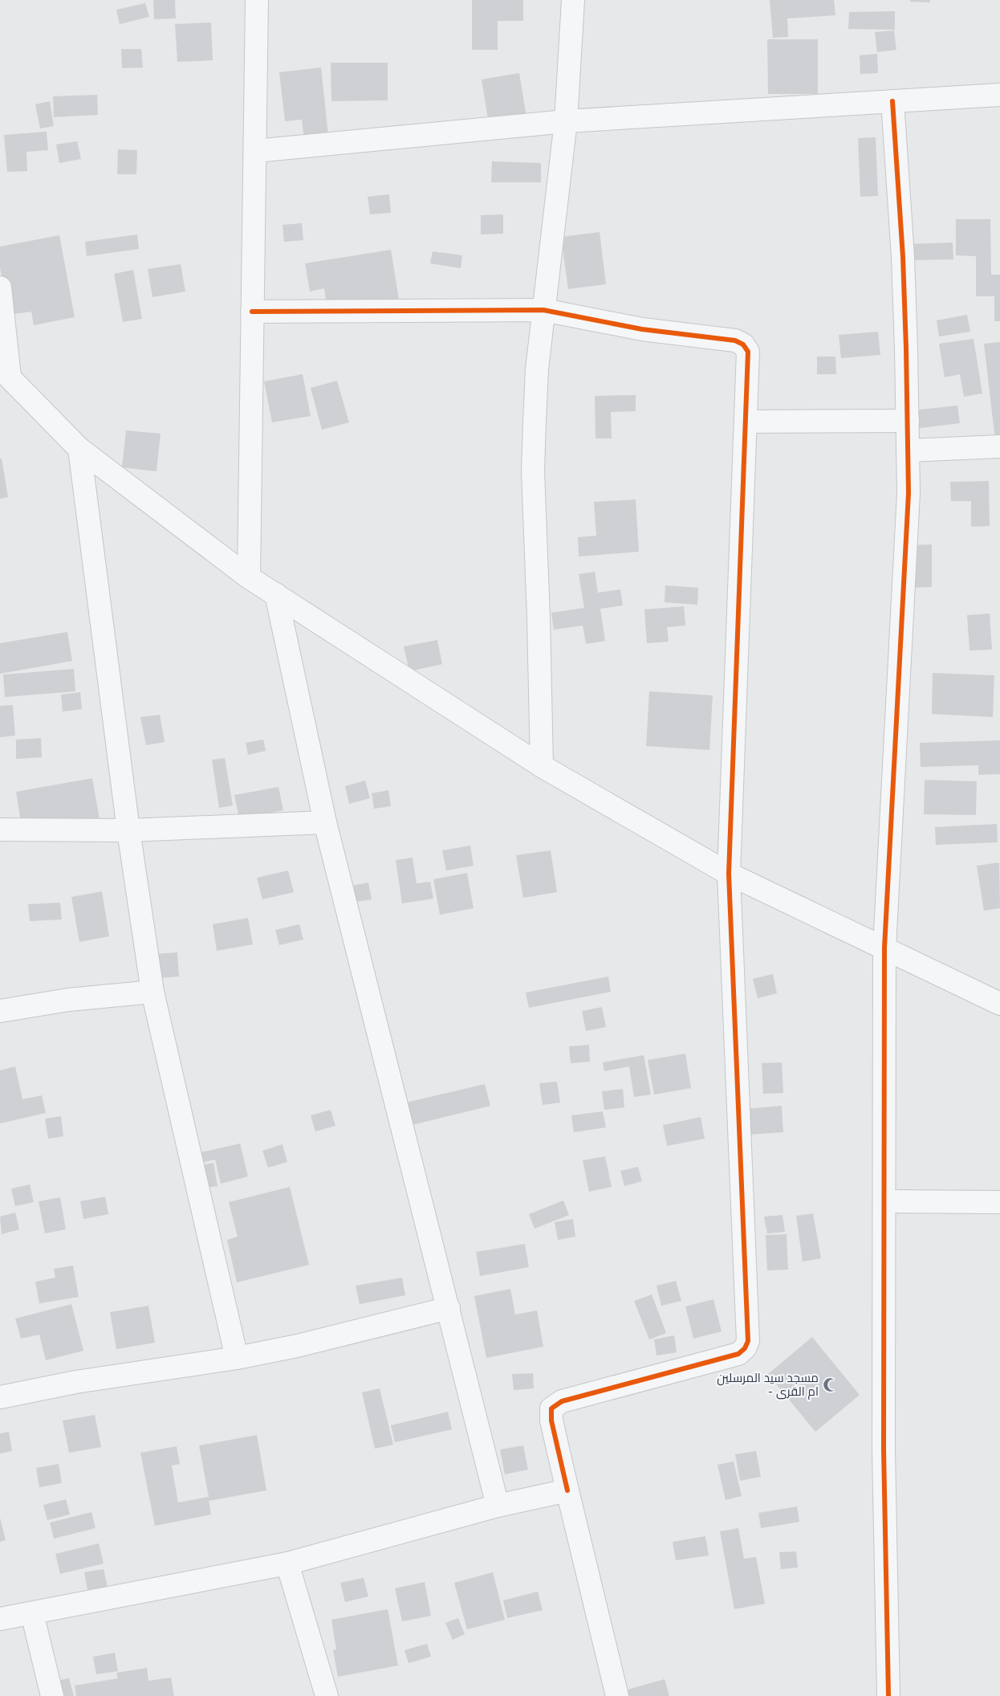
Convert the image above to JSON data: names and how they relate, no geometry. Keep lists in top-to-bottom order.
{
  "places": {
    "mosque": ["مسجد سيد المرسلين - ام القرى"]
  }
}
